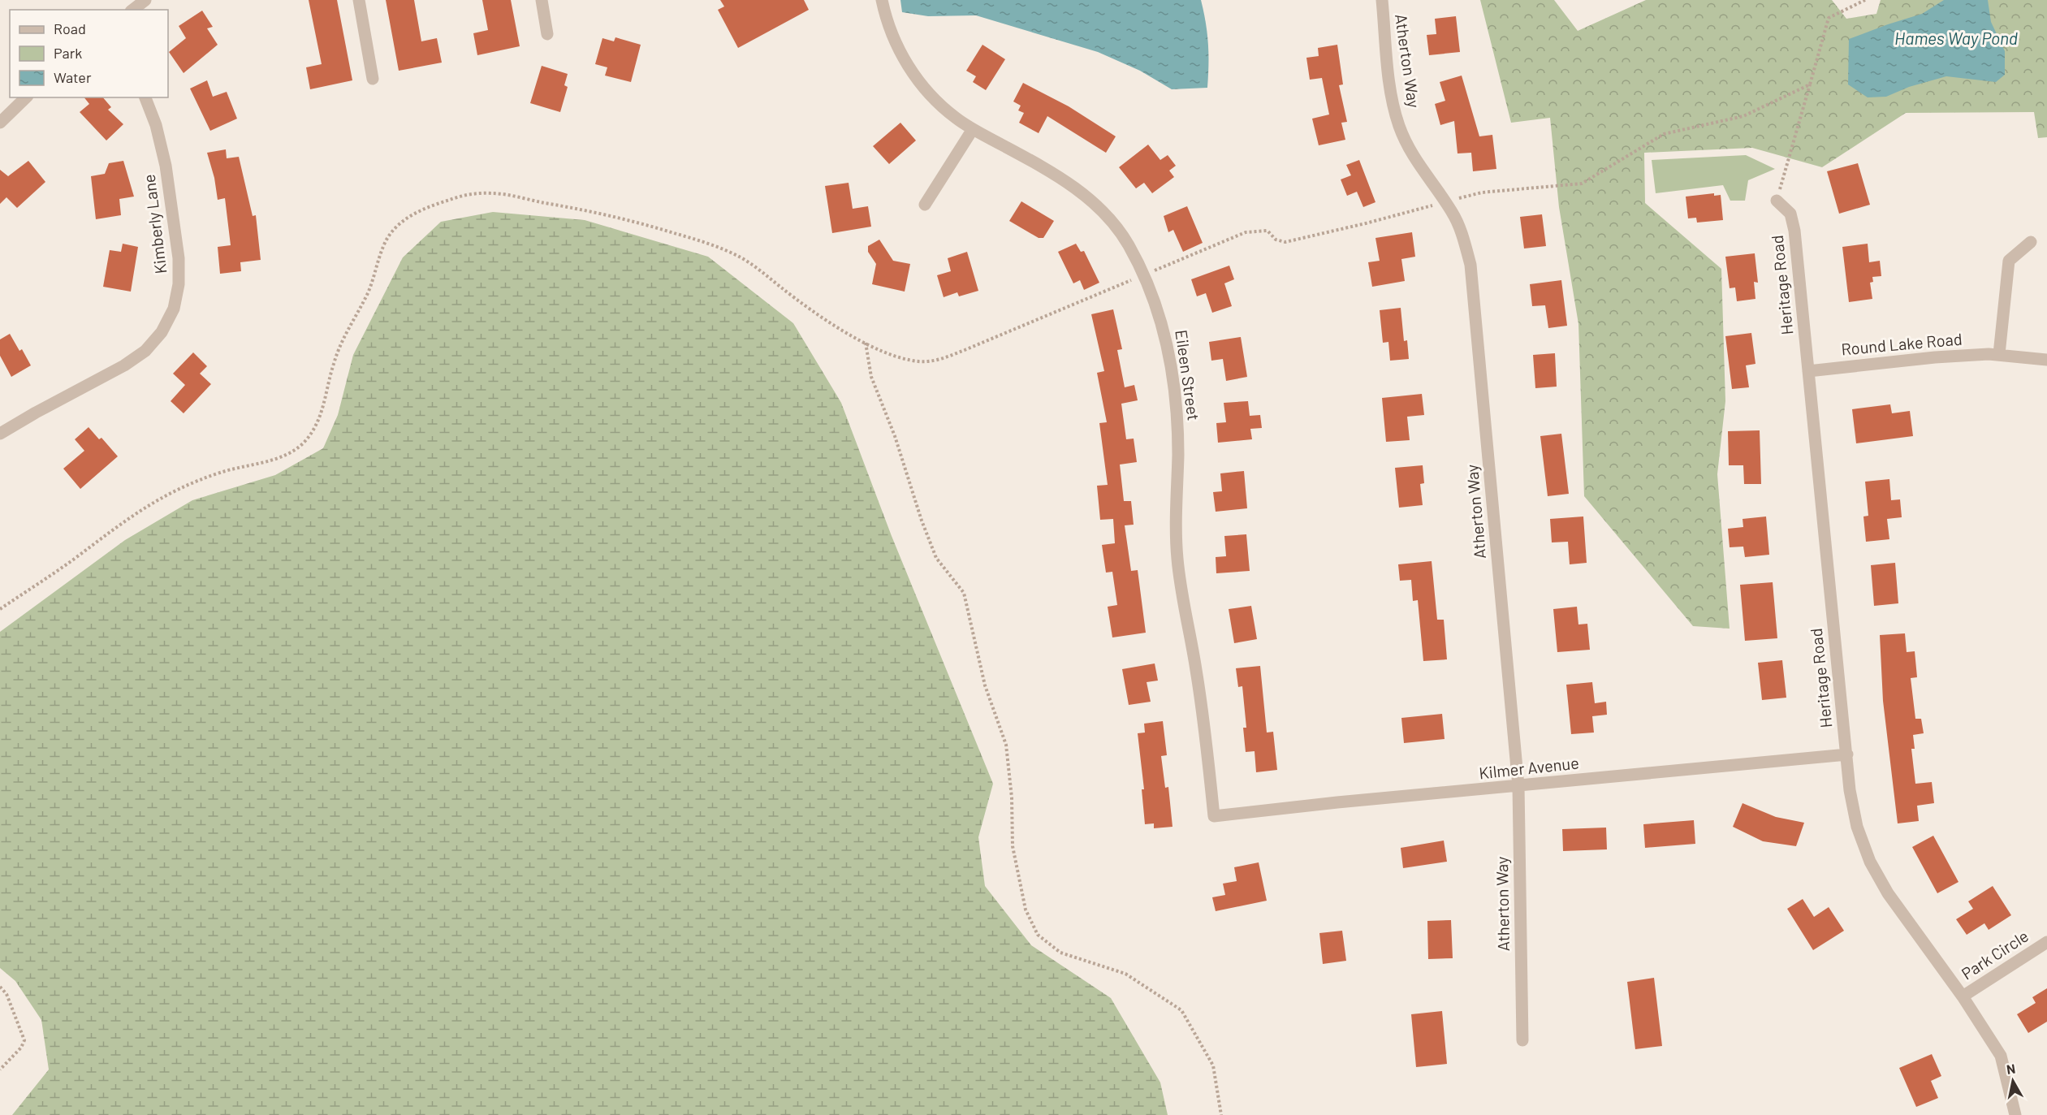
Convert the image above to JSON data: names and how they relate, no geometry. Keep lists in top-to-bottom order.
{
  "streets": {
    "street": [
      "Atherton Way",
      "Kimberly Lane",
      "Heritage Road",
      "Round Lake Road",
      "Eileen Street",
      "Kilmer Avenue",
      "Park Circle"
    ]
  },
  "crossings": [
    ["Atherton Way", "Kilmer Avenue"],
    ["Heritage Road", "Round Lake Road"],
    ["Heritage Road", "Kilmer Avenue"],
    ["Heritage Road", "Park Circle"],
    ["Eileen Street", "Kilmer Avenue"]
  ],
  "water": ["Hames Way Pond"],
  "legend": ["Road", "Park", "Water"],
  "north": "top"
}
